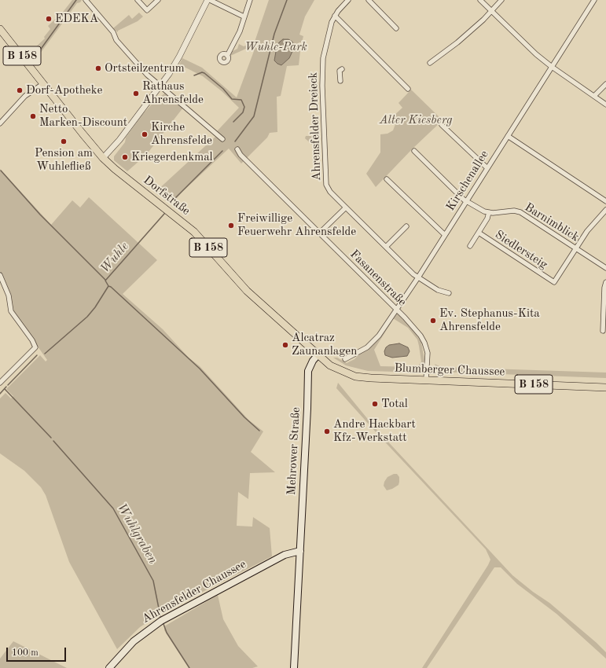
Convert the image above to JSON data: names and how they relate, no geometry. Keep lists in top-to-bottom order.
{
  "streets": {
    "main road": [
      "B 158",
      "Dorfstraße",
      "Blumberger Chaussee",
      "Mehrower Straße",
      "Ahrensfelder Chaussee"
    ],
    "street": [
      "Ahrensfelder Dreieck",
      "Kirschenallee",
      "Barnimblick",
      "Siedlersteig",
      "Fasanenstraße"
    ]
  },
  "crossings": [
    ["Ahrensfelder Dreieck", "Kirschenallee"],
    ["Kirschenallee", "Barnimblick"],
    ["Kirschenallee", "Fasanenstraße"],
    ["Dorfstraße", "Blumberger Chaussee"],
    ["Dorfstraße", "Mehrower Straße"],
    ["Barnimblick", "Siedlersteig"],
    ["Fasanenstraße", "Blumberger Chaussee"],
    ["Blumberger Chaussee", "Mehrower Straße"],
    ["Mehrower Straße", "Ahrensfelder Chaussee"]
  ],
  "water": ["Wuhle", "Wuhlgraben"],
  "parks": ["Wuhle-Park", "Alter Kiesberg"],
  "places": [
    "EDEKA",
    "Ortsteilzentrum",
    "Dorf-Apotheke",
    "Rathaus Ahrensfelde",
    "Netto Marken-Discount",
    "Kirche Ahrensfelde",
    "Pension am Wuhlefließ",
    "Kriegerdenkmal",
    "Freiwillige Feuerwehr Ahrensfelde",
    "Ev. Stephanus-Kita Ahrensfelde",
    "Alcatraz Zaunanlagen",
    "Total",
    "Andre Hackbart Kfz-Werkstatt"
  ],
  "scale_bar": "100 m"
}
